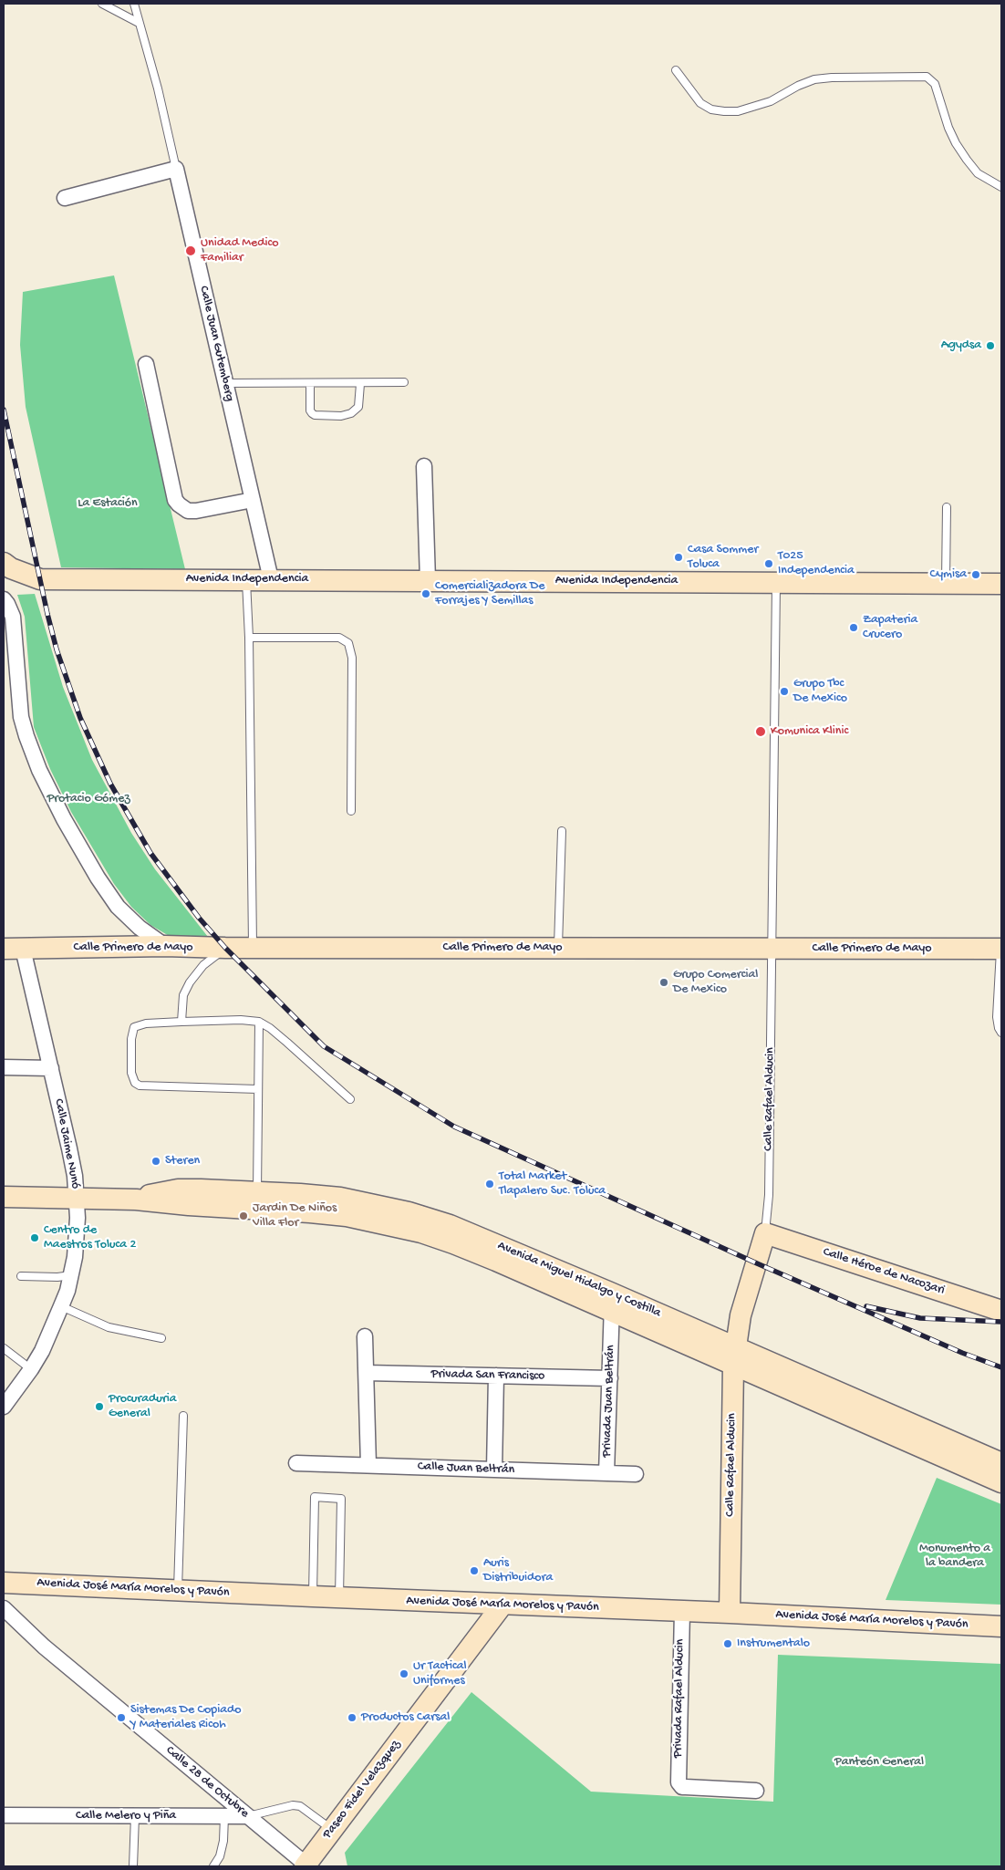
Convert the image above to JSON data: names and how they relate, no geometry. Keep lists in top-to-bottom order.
{
  "streets": {
    "main road": [
      "Avenida Independencia",
      "Calle Primero de Mayo",
      "Calle Rafael Alducin",
      "Calle Héroe de Nacozari",
      "Avenida Miguel Hidalgo y Costilla",
      "Avenida José María Morelos y Pavón",
      "Paseo Fidel Velazquez"
    ],
    "street": [
      "Calle Juan Gutemberg",
      "Calle Jaime Nunó",
      "Privada San Francisco",
      "Privada Juan Beltrán",
      "Calle Juan Beltrán",
      "Privada Rafael Alducin",
      "Calle 28 de Octubre",
      "Calle Melero y Piña"
    ]
  },
  "crossings": [
    ["Calle Juan Gutemberg", "Avenida Independencia"],
    ["Avenida Independencia", "Calle Rafael Alducin"],
    ["Calle Primero de Mayo", "Calle Rafael Alducin"],
    ["Calle Primero de Mayo", "Calle Jaime Nunó"],
    ["Calle Rafael Alducin", "Calle Héroe de Nacozari"],
    ["Calle Rafael Alducin", "Avenida Miguel Hidalgo y Costilla"],
    ["Calle Rafael Alducin", "Avenida José María Morelos y Pavón"],
    ["Calle Jaime Nunó", "Avenida Miguel Hidalgo y Costilla"],
    ["Avenida Miguel Hidalgo y Costilla", "Privada Juan Beltrán"],
    ["Privada San Francisco", "Privada Juan Beltrán"],
    ["Privada Juan Beltrán", "Calle Juan Beltrán"],
    ["Avenida José María Morelos y Pavón", "Privada Rafael Alducin"],
    ["Avenida José María Morelos y Pavón", "Paseo Fidel Velazquez"],
    ["Calle 28 de Octubre", "Paseo Fidel Velazquez"],
    ["Calle 28 de Octubre", "Calle Melero y Piña"]
  ],
  "parks": [
    "La Estación",
    "Protacio Gómez",
    "Monumento a la bandera",
    "Panteón General"
  ],
  "places": [
    "Unidad Medico Familiar",
    "Agydsa",
    "Casa Sommer Toluca",
    "T025 Independencia",
    "Cymisa",
    "Comercializadora De Forrajes Y Semillas",
    "Zapateria Crucero",
    "Grupo Tbc De Mexico",
    "Komunica Klinic",
    "Grupo Comercial De Mexico",
    "Steren",
    "Total Market Tlapalero Suc. Toluca",
    "Jardin De Niños Villa Flor",
    "Centro de Maestros Toluca 2",
    "Procuraduria General",
    "Auris Distribuidora",
    "Instrumentalo",
    "Ur Tactical Uniformes",
    "Sistemas De Copiado Y Materiales Ricoh",
    "Productos Carsal"
  ]
}
